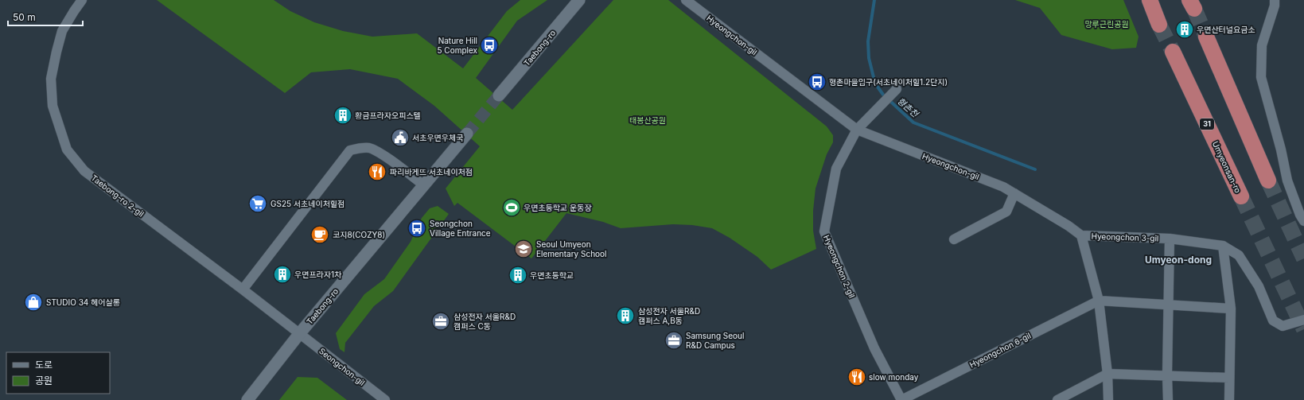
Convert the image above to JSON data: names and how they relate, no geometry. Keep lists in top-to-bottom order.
{
  "streets": {
    "highway": ["31", "Umyeonsan-ro"],
    "street": [
      "Hyeongchon-gil",
      "Taebong-ro",
      "Taebong-ro 2-gil",
      "Hyeongchon 3-gil",
      "Hyeongchon 2-gil",
      "Hyeongchon 6-gil",
      "Seongchon-gil"
    ]
  },
  "crossings": [
    ["Hyeongchon-gil", "Hyeongchon 3-gil"],
    ["Hyeongchon-gil", "Hyeongchon 2-gil"],
    ["Taebong-ro", "Taebong-ro 2-gil"],
    ["Taebong-ro", "Seongchon-gil"],
    ["Taebong-ro 2-gil", "Seongchon-gil"],
    ["Hyeongchon 2-gil", "Hyeongchon 6-gil"]
  ],
  "districts": ["Umyeon-dong"],
  "water": ["형촌천"],
  "parks": ["망루근린공원", "태봉산공원"],
  "places": {
    "building": [
      "우면산터널요금소",
      "황금프라자오피스텔",
      "우면프라자1차",
      "우면초등학교",
      "삼성전자 서울R&D 캠퍼스 A,B동"
    ],
    "bus stop": ["Nature Hill 5 Complex", "형촌마을입구(서초네이처힐1.2단지)", "Seongchon Village Entrance"],
    "public building": ["서초우면우체국"],
    "restaurant": ["파리바게뜨 서초네이처점", "slow monday"],
    "supermarket": ["GS25 서초네이처힐점"],
    "sports": ["우면초등학교 운동장"],
    "cafe": ["코지8(COZY8)"],
    "school or university": ["Seoul Umyeon Elementary School"],
    "shop": ["STUDIO 34 헤어살롱"],
    "office": ["삼성전자 서울R&D 캠퍼스 C동", "Samsung Seoul R&D Campus"]
  },
  "legend": ["도로", "공원"],
  "scale_bar": "50 m"
}
